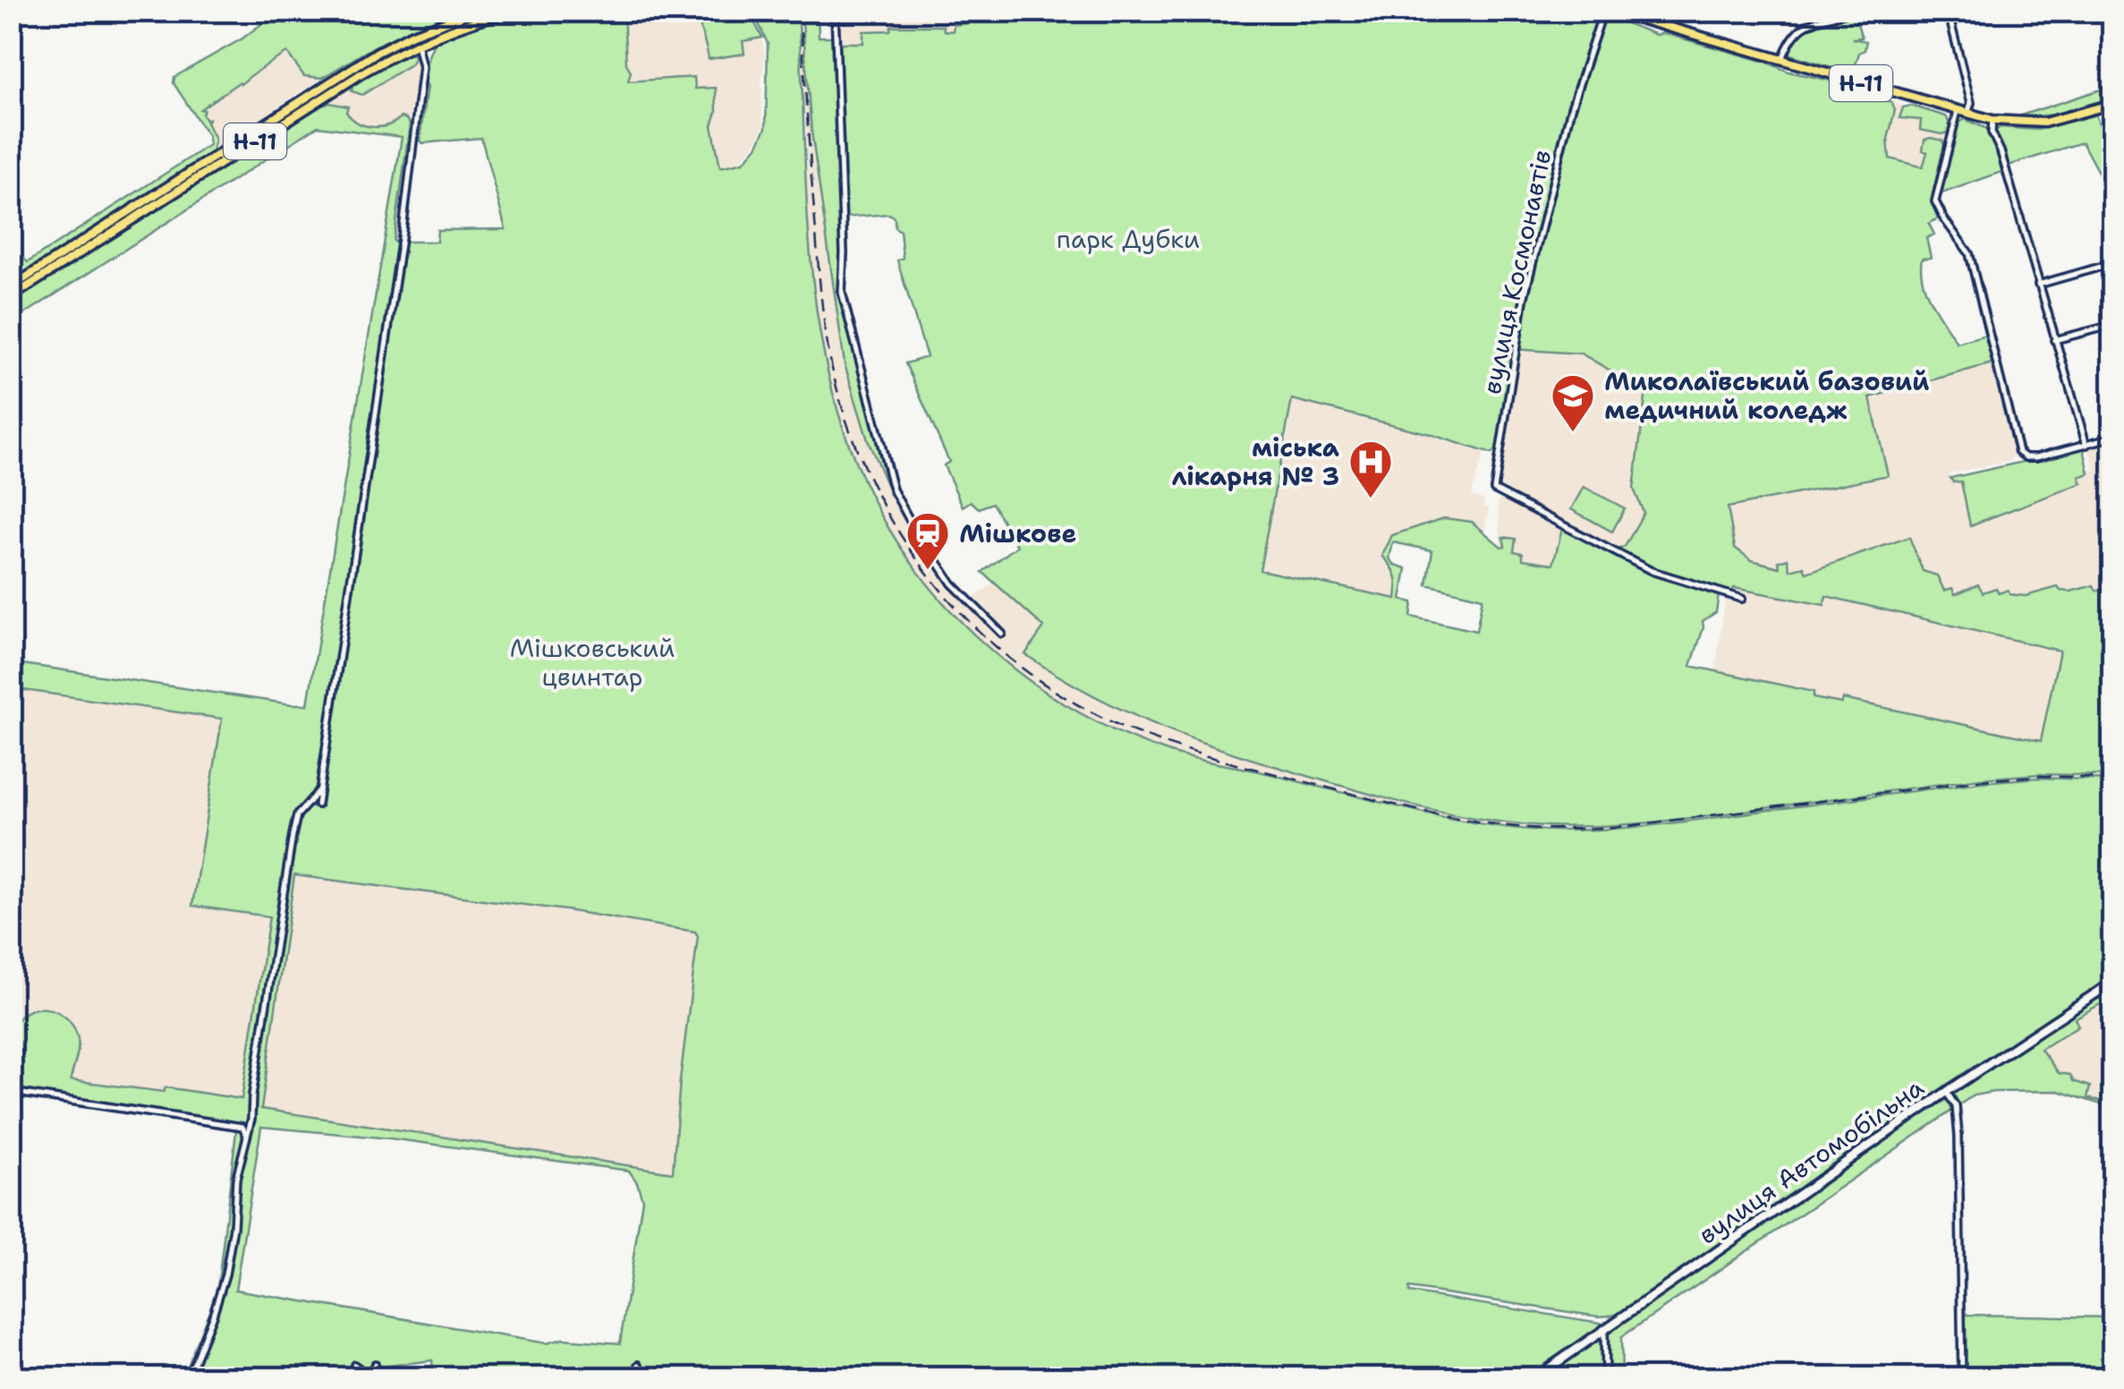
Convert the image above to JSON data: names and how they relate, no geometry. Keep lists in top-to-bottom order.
{
  "streets": {
    "main road": ["Н-11"],
    "street": ["вулиця Космонавтів", "вулиця Автомобільна"]
  },
  "parks": ["парк Дубки", "Мішковський цвинтар"],
  "places": {
    "school or university": ["Миколаївський базовий медичний коледж"],
    "hospital": ["міська лікарня № 3"],
    "station": ["Мішкове"]
  }
}
